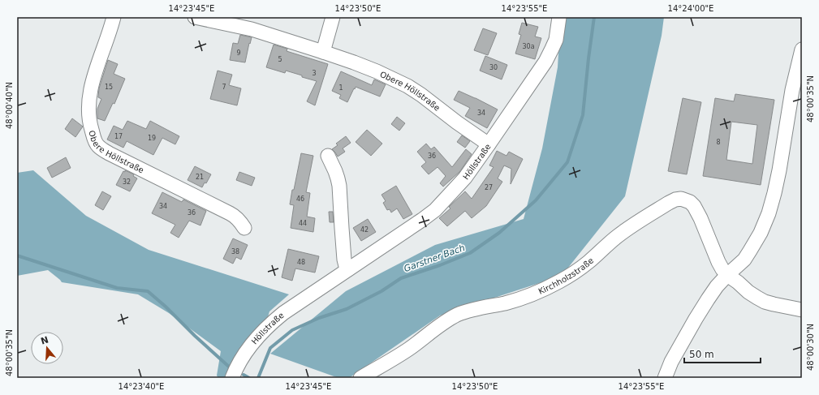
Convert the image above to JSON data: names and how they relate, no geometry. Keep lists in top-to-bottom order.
{
  "streets": {
    "street": ["Obere Höllstraße", "Höllstraße", "Kirchholzstraße"]
  },
  "crossings": [
    ["Obere Höllstraße", "Höllstraße"]
  ],
  "water": ["Garstner Bach"],
  "house_numbers": [
    "30a",
    "9",
    "5",
    "30",
    "3",
    "15",
    "7",
    "1",
    "34",
    "17",
    "19",
    "8",
    "36",
    "21",
    "32",
    "27",
    "46",
    "34",
    "36",
    "44",
    "42",
    "38",
    "48"
  ],
  "scale_bar": "50 m",
  "north": "top",
  "coordinates": [
    "14°23'45\"E",
    "14°23'50\"E",
    "14°23'55\"E",
    "14°24'00\"E",
    "48°00'35\"N",
    "48°00'40\"N",
    "48°00'30\"N",
    "14°23'40\"E"
  ]
}
